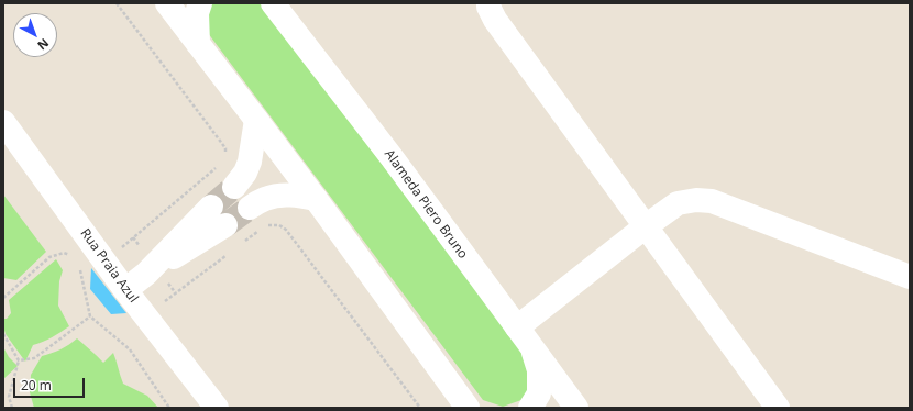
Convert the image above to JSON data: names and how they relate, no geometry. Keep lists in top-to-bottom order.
{
  "streets": {
    "street": ["Alameda Piero Bruno", "Rua Praia Azul"]
  },
  "scale_bar": "20 m",
  "north": "bottom right"
}
